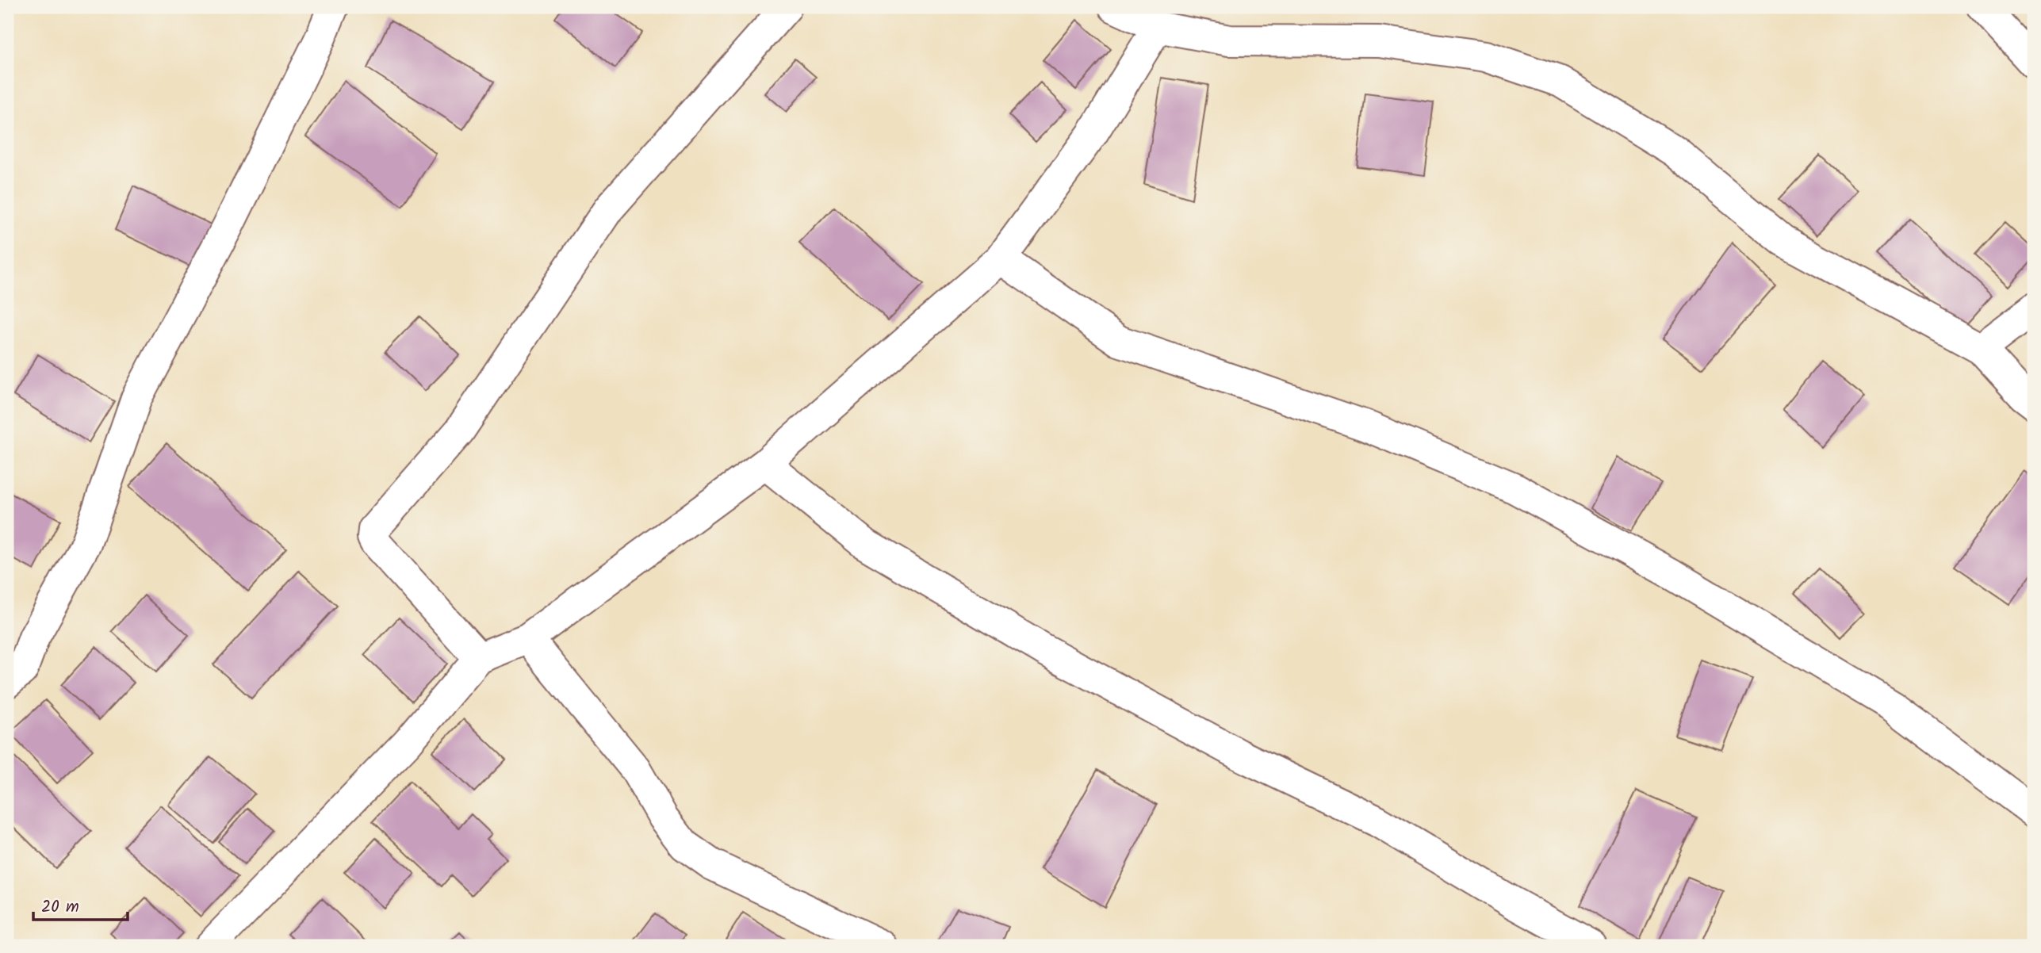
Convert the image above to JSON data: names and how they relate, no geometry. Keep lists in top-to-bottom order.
{
  "scale_bar": "20 m"
}
